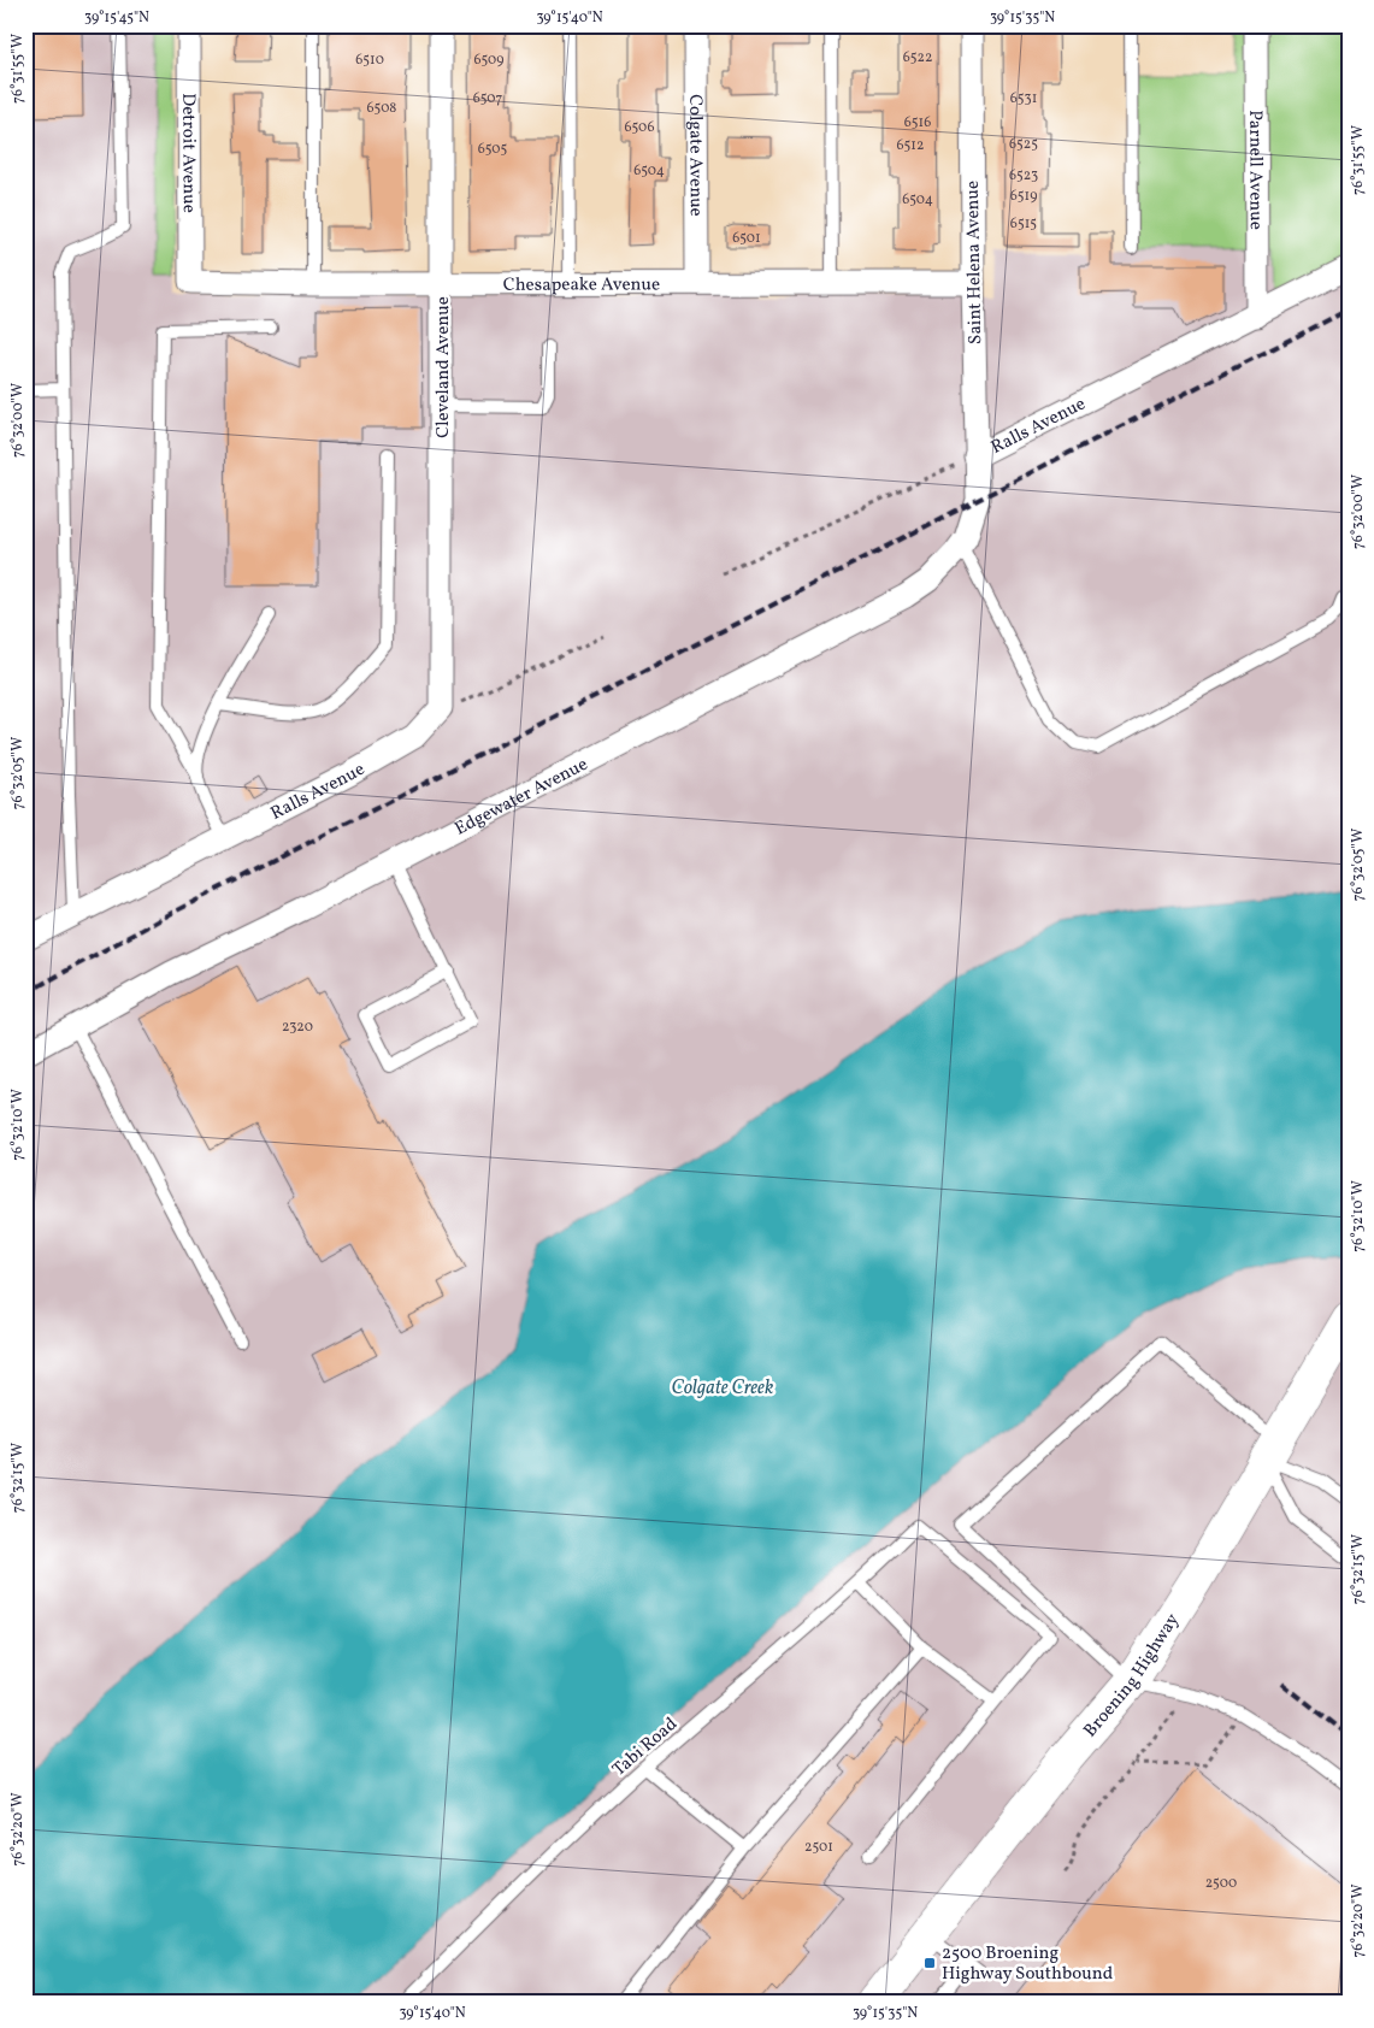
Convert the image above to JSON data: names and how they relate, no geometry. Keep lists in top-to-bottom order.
{
  "streets": {
    "main road": ["Broening Highway"],
    "street": [
      "Detroit Avenue",
      "Colgate Avenue",
      "Parnell Avenue",
      "Saint Helena Avenue",
      "Chesapeake Avenue",
      "Cleveland Avenue",
      "Ralls Avenue",
      "Edgewater Avenue"
    ],
    "lane": ["Tabi Road"]
  },
  "crossings": [
    ["Detroit Avenue", "Chesapeake Avenue"],
    ["Colgate Avenue", "Chesapeake Avenue"],
    ["Parnell Avenue", "Ralls Avenue"],
    ["Saint Helena Avenue", "Chesapeake Avenue"],
    ["Saint Helena Avenue", "Ralls Avenue"],
    ["Saint Helena Avenue", "Edgewater Avenue"],
    ["Chesapeake Avenue", "Cleveland Avenue"],
    ["Cleveland Avenue", "Ralls Avenue"]
  ],
  "water": ["Colgate Creek"],
  "places": {
    "transit": ["2500 Broening Highway Southbound"]
  },
  "house_numbers": [
    "6522",
    "6510",
    "6509",
    "6507",
    "6531",
    "6508",
    "6516",
    "6506",
    "6525",
    "6512",
    "6505",
    "6504",
    "6523",
    "6519",
    "6504",
    "6515",
    "6501",
    "2320",
    "2501",
    "2500"
  ],
  "coordinates": [
    "39°15'45\"N",
    "39°15'40\"N",
    "39°15'35\"N",
    "76°31'55\"W",
    "76°32'00\"W",
    "76°32'05\"W",
    "76°32'10\"W",
    "76°32'15\"W",
    "76°32'20\"W"
  ]
}
